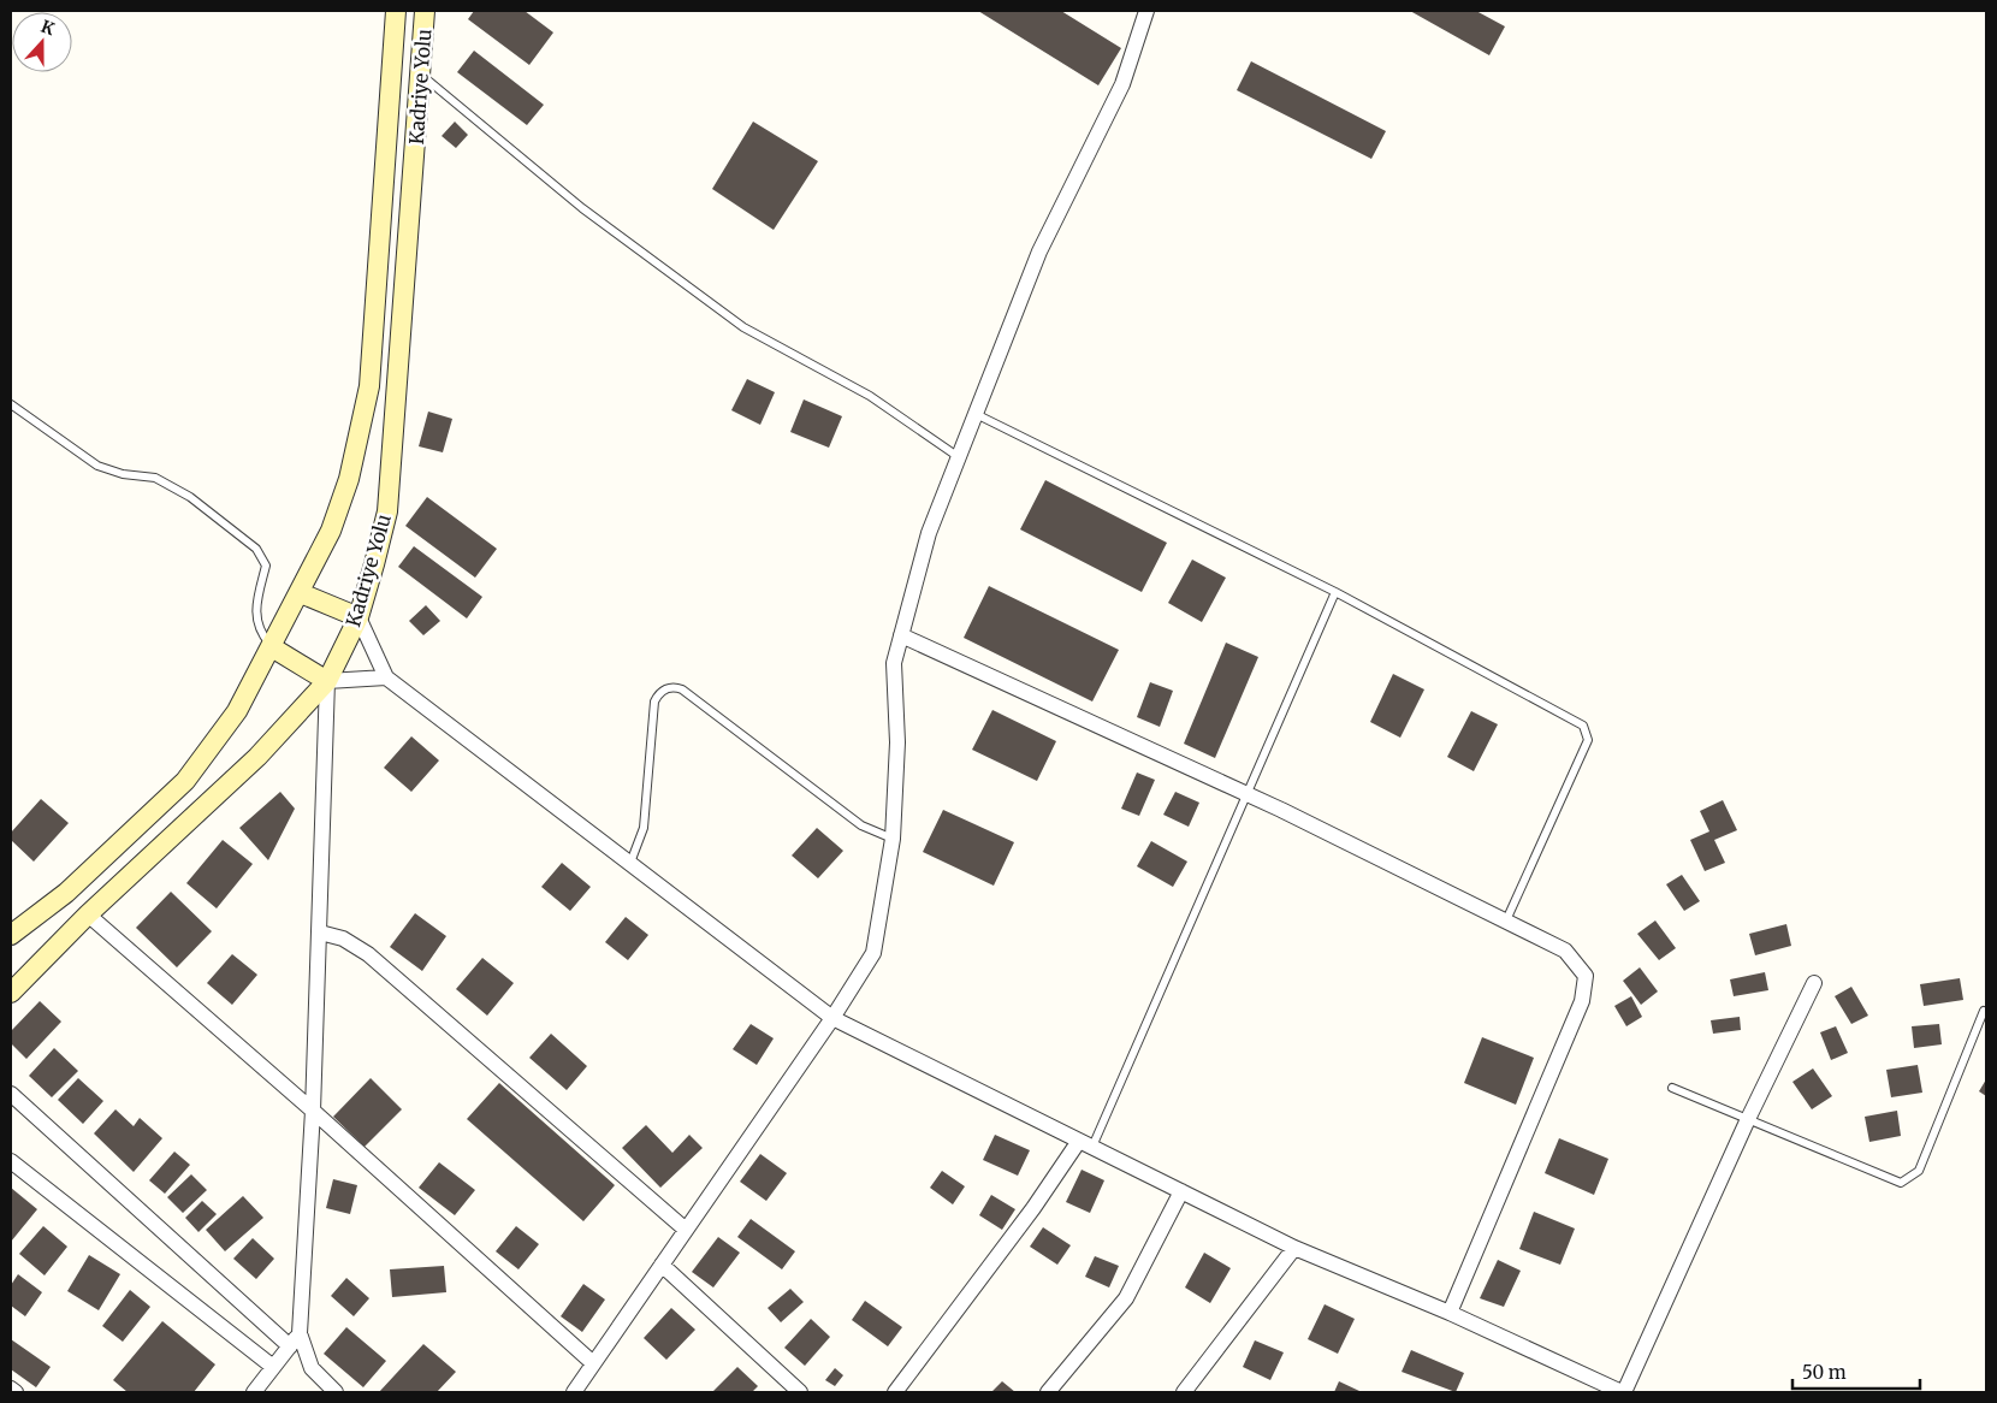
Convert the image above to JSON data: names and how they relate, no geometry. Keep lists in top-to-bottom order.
{
  "streets": {
    "main road": ["Kadriye Yolu"]
  },
  "scale_bar": "50 m",
  "north": "top"
}
